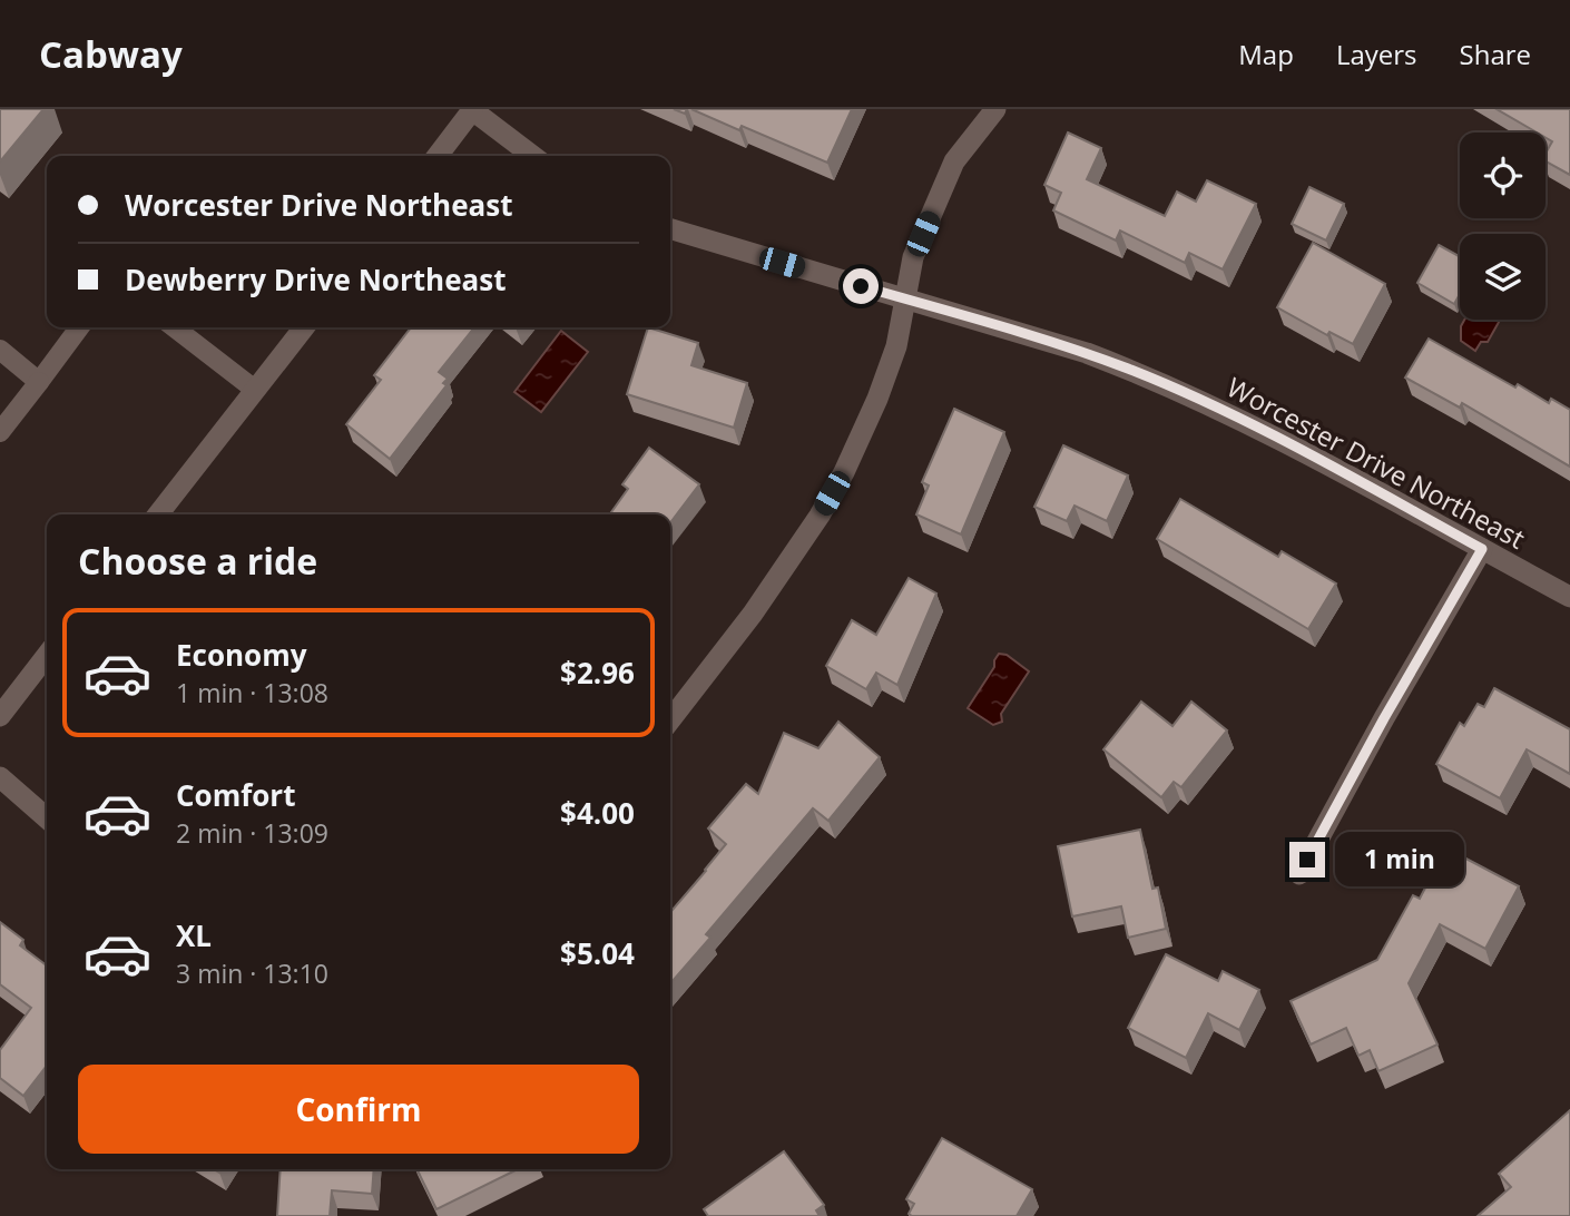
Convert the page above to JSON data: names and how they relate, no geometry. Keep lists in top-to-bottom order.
{
  "streets": {
    "street": ["Worcester Drive Northeast"]
  },
  "page": {
    "header": "Cabway",
    "nav": ["Map", "Layers", "Share"],
    "banner": ["Worcester Drive Northeast", "Dewberry Drive Northeast"],
    "heading": "Choose a ride",
    "list": [
      {
        "name": "Economy",
        "note": "1 min · 13:08",
        "value": "$2.96"
      },
      {
        "name": "Comfort",
        "note": "2 min · 13:09",
        "value": "$4.00"
      },
      {
        "name": "XL",
        "note": "3 min · 13:10",
        "value": "$5.04"
      }
    ],
    "bubble": "1 min",
    "buttons": "Confirm"
  }
}
